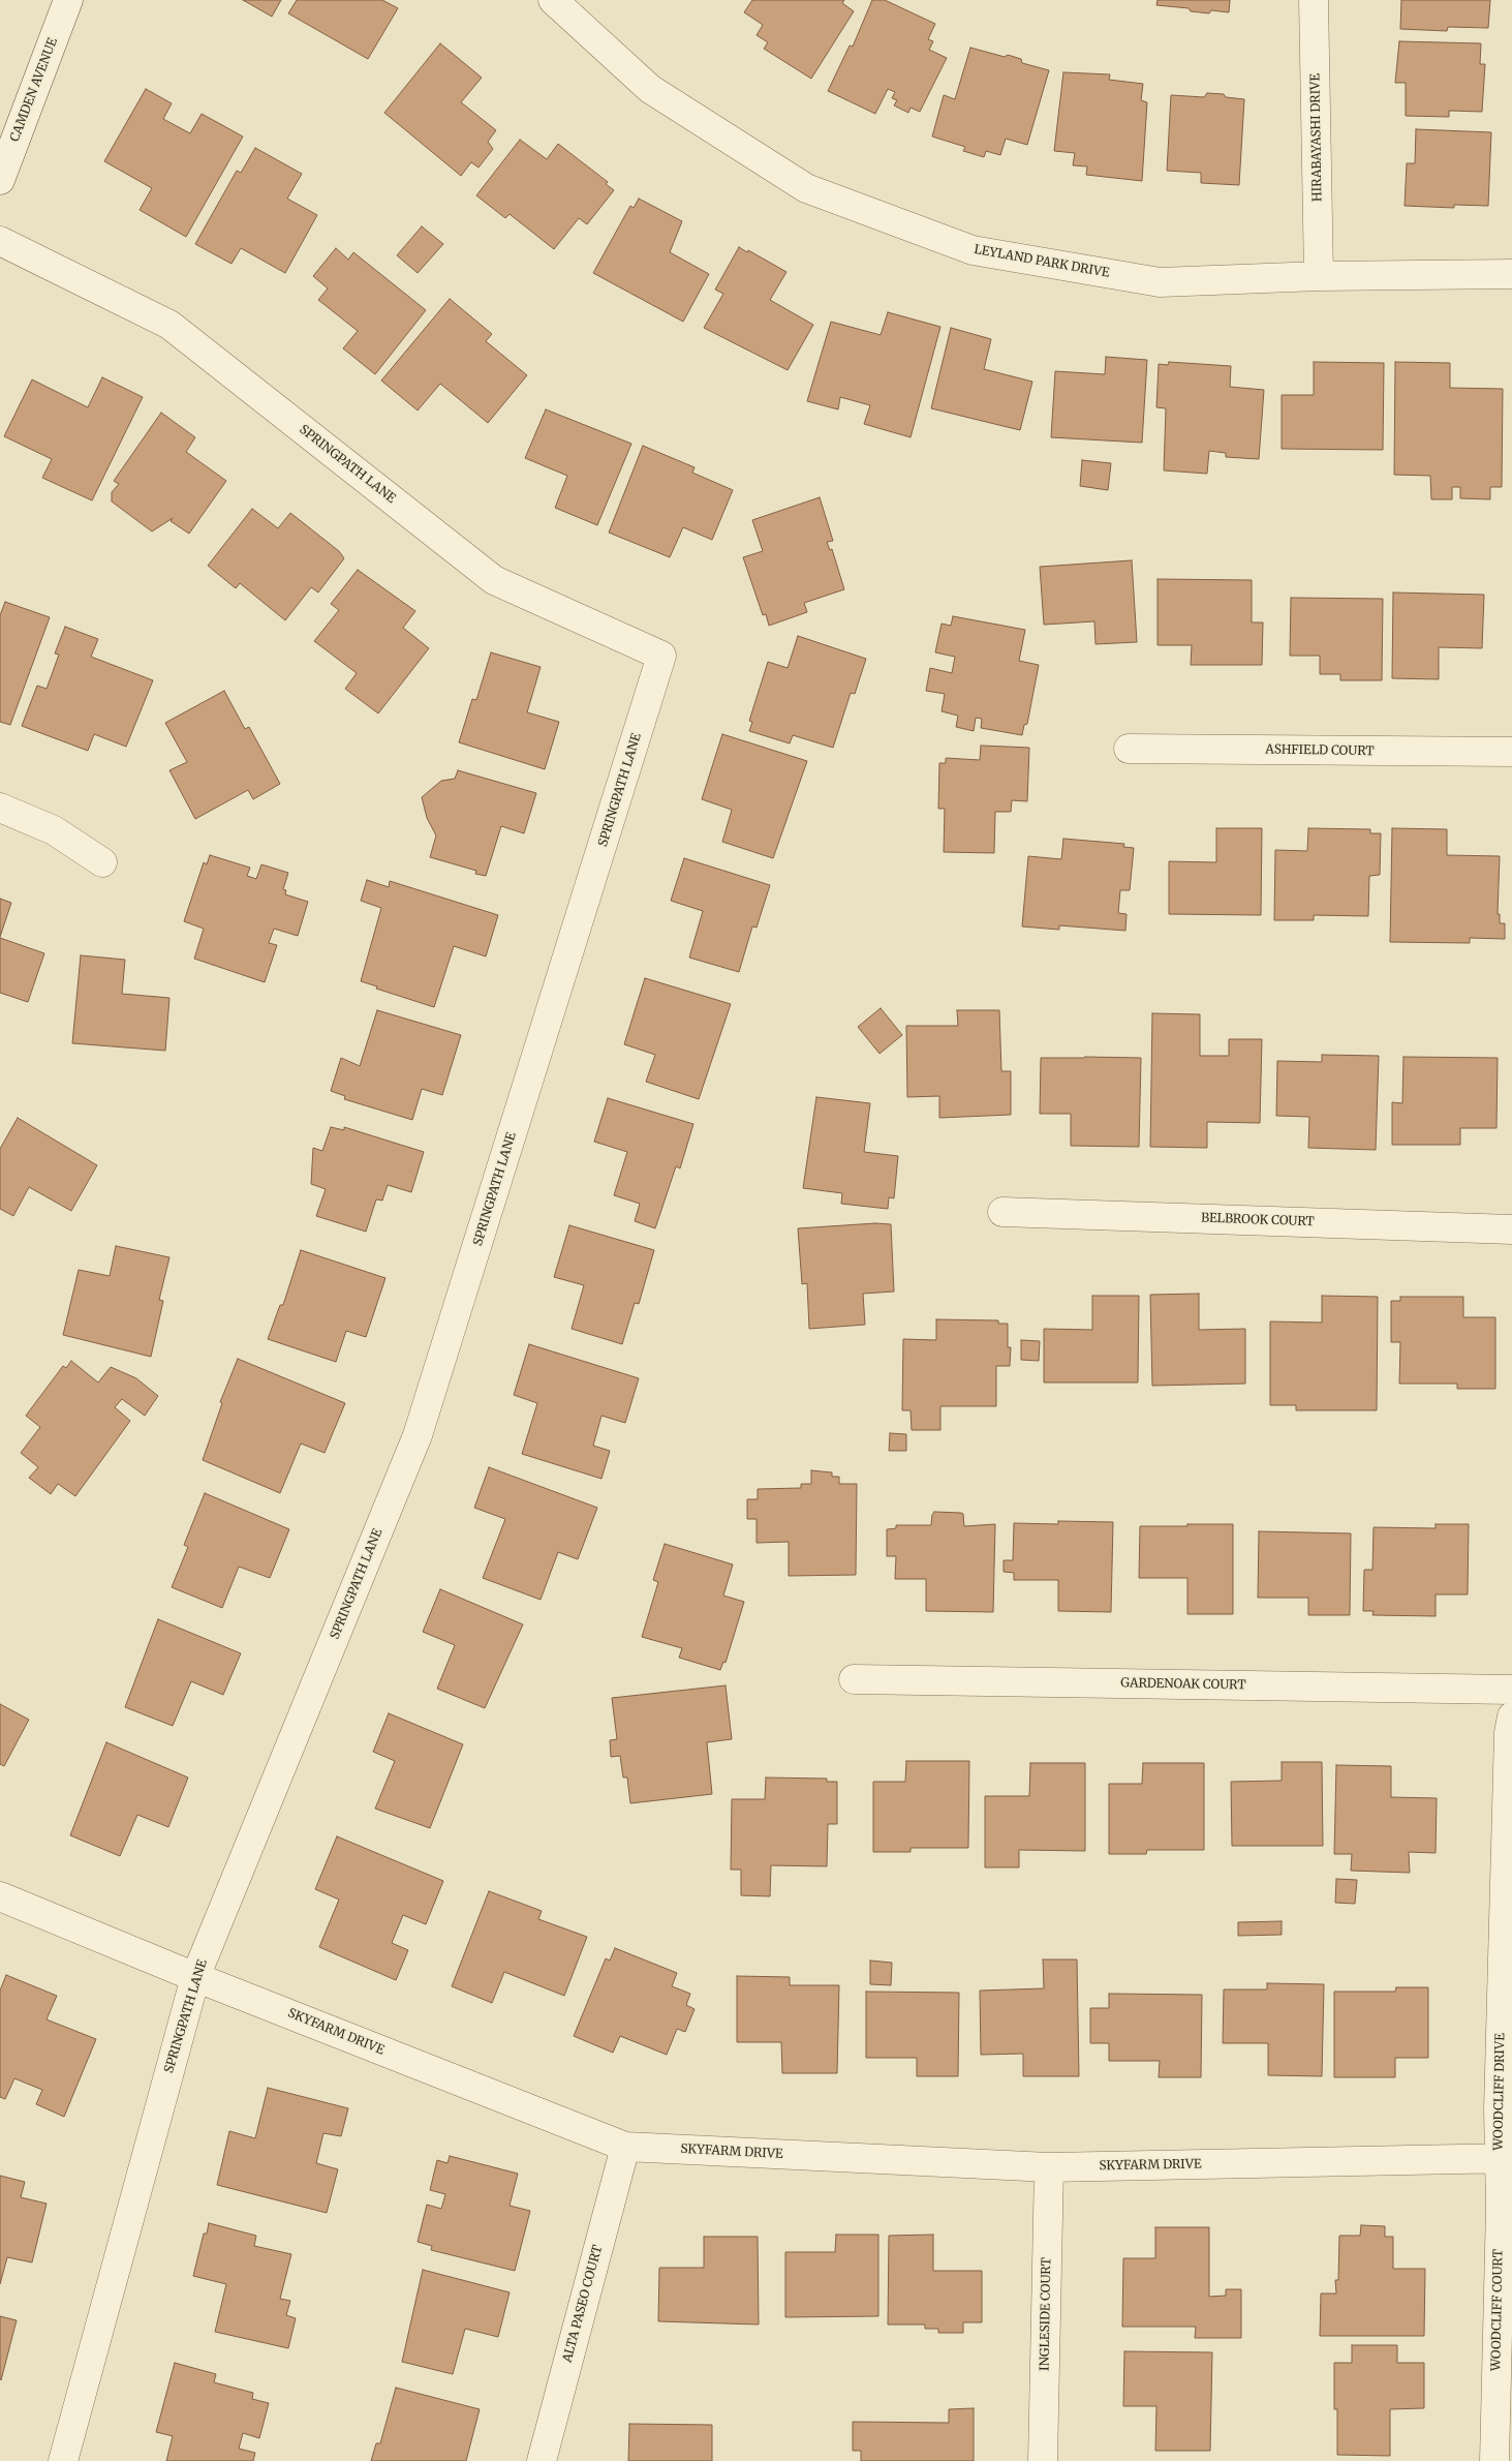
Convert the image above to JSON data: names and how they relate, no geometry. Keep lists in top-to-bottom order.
{
  "streets": {
    "street": [
      "CAMDEN AVENUE",
      "HIRABAYASHI DRIVE",
      "LEYLAND PARK DRIVE",
      "SPRINGPATH LANE",
      "ASHFIELD COURT",
      "BELBROOK COURT",
      "GARDENOAK COURT",
      "SKYFARM DRIVE",
      "WOODCLIFF DRIVE",
      "ALTA PASEO COURT",
      "WOODCLIFF COURT",
      "INGLESIDE COURT"
    ]
  },
  "crossings": [
    ["HIRABAYASHI DRIVE", "LEYLAND PARK DRIVE"],
    ["SPRINGPATH LANE", "SKYFARM DRIVE"],
    ["SKYFARM DRIVE", "WOODCLIFF DRIVE"],
    ["SKYFARM DRIVE", "ALTA PASEO COURT"],
    ["SKYFARM DRIVE", "WOODCLIFF COURT"],
    ["SKYFARM DRIVE", "INGLESIDE COURT"],
    ["WOODCLIFF DRIVE", "WOODCLIFF COURT"]
  ]
}
